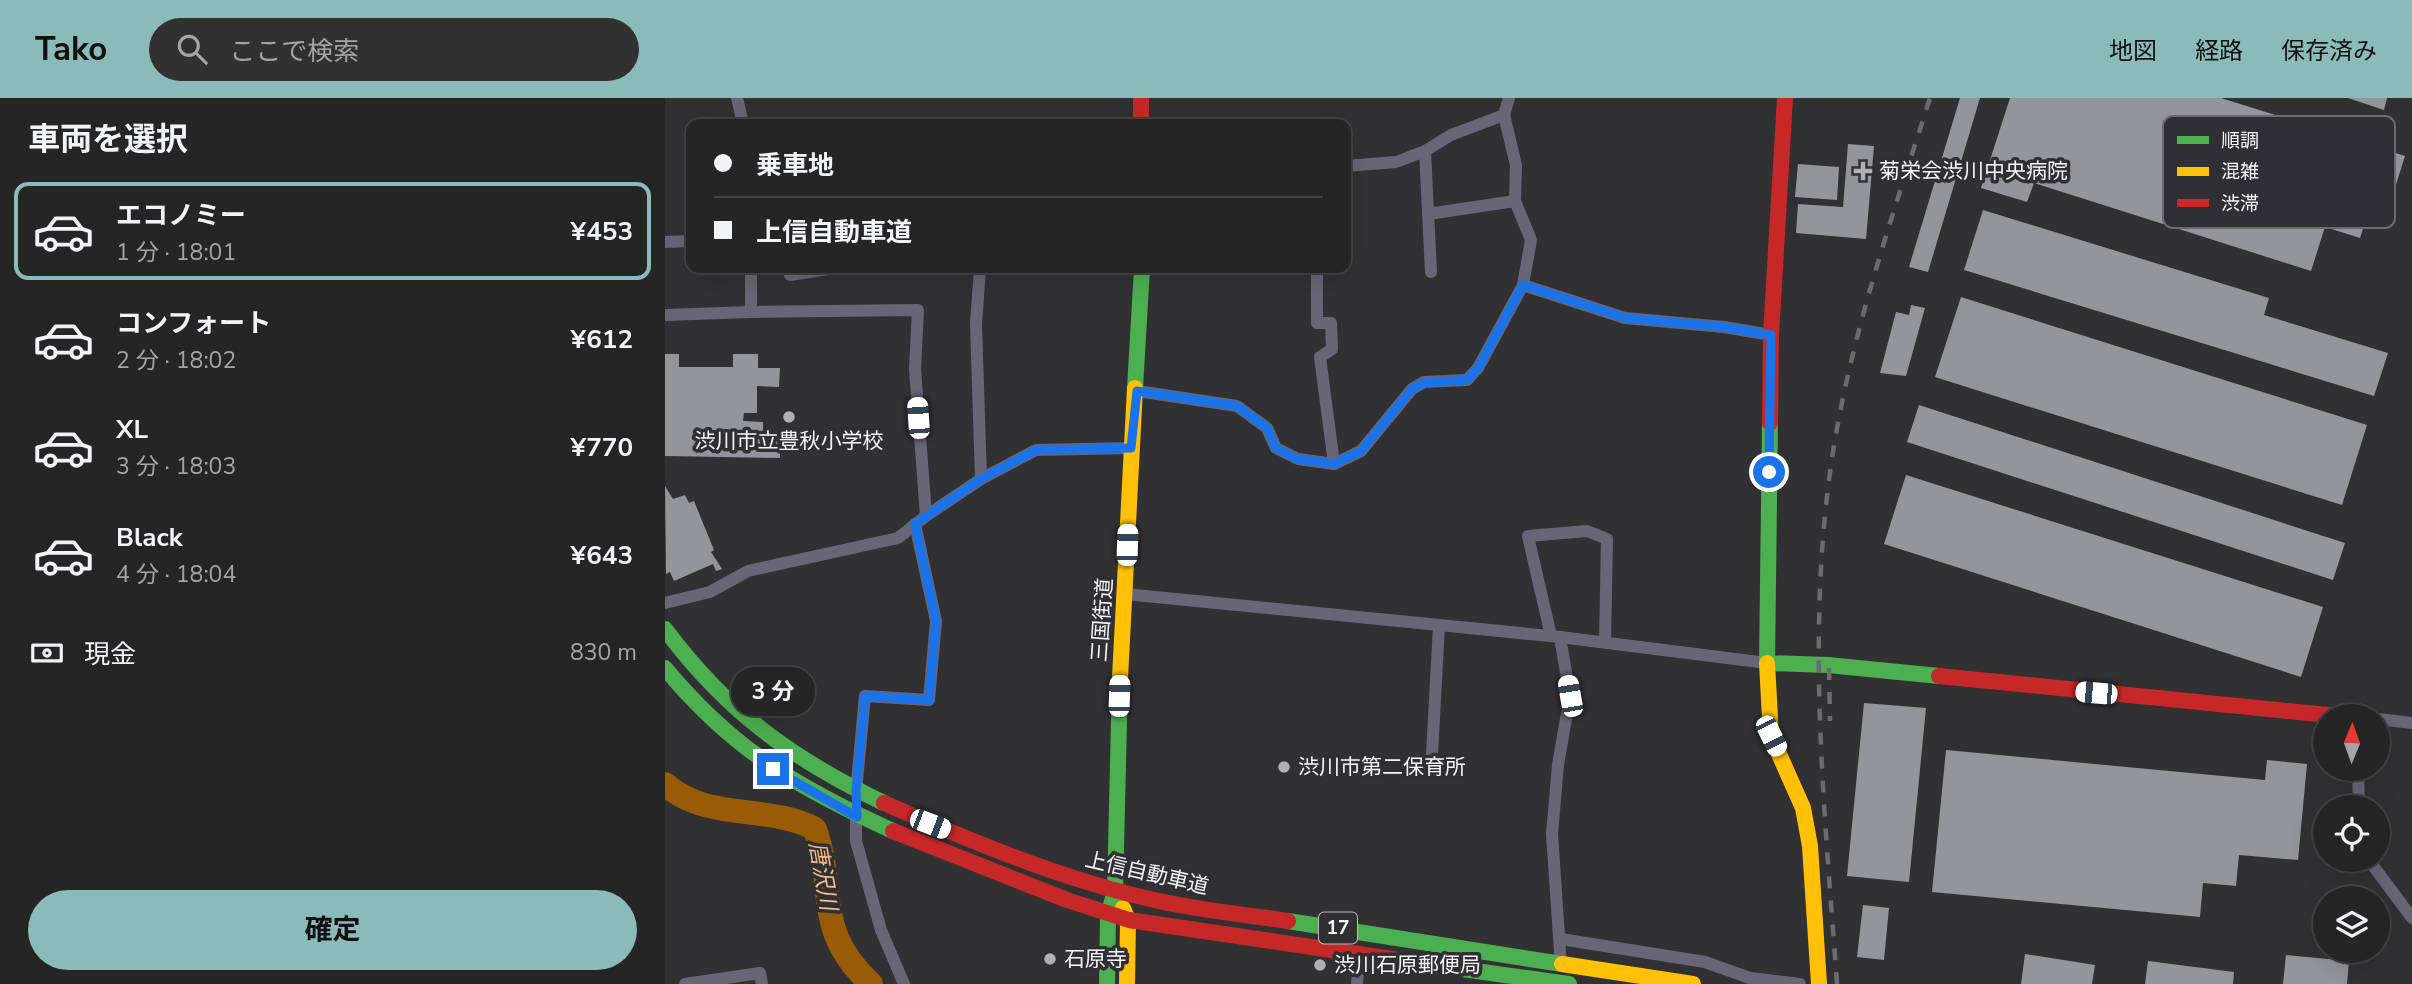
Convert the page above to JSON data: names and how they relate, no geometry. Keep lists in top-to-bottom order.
{
  "streets": {
    "main road": ["三国街道", "上信自動車道", "17"]
  },
  "crossings": [
    ["三国街道", "上信自動車道"]
  ],
  "water": ["唐沢川"],
  "places": {
    "health": ["菊栄会渋川中央病院"],
    "other": [
      "渋川市立豊秋小学校",
      "渋川市第二保育所",
      "石原寺",
      "渋川石原郵便局"
    ]
  },
  "legend": ["順調", "混雑", "渋滞"],
  "north": "top",
  "page": {
    "header": "Tako",
    "search": "ここで検索",
    "nav": ["地図", "経路", "保存済み"],
    "heading": "車両を選択",
    "banner": ["乗車地", "上信自動車道"],
    "list": [
      {
        "name": "エコノミー",
        "note": "1 分 · 18:01",
        "value": "¥453"
      },
      {
        "name": "コンフォート",
        "note": "2 分 · 18:02",
        "value": "¥612"
      },
      {
        "name": "XL",
        "note": "3 分 · 18:03",
        "value": "¥770"
      },
      {
        "name": "Black",
        "note": "4 分 · 18:04",
        "value": "¥643"
      }
    ],
    "pay": ["現金", "830 m"],
    "bubble": "3 分",
    "buttons": "確定"
  }
}
